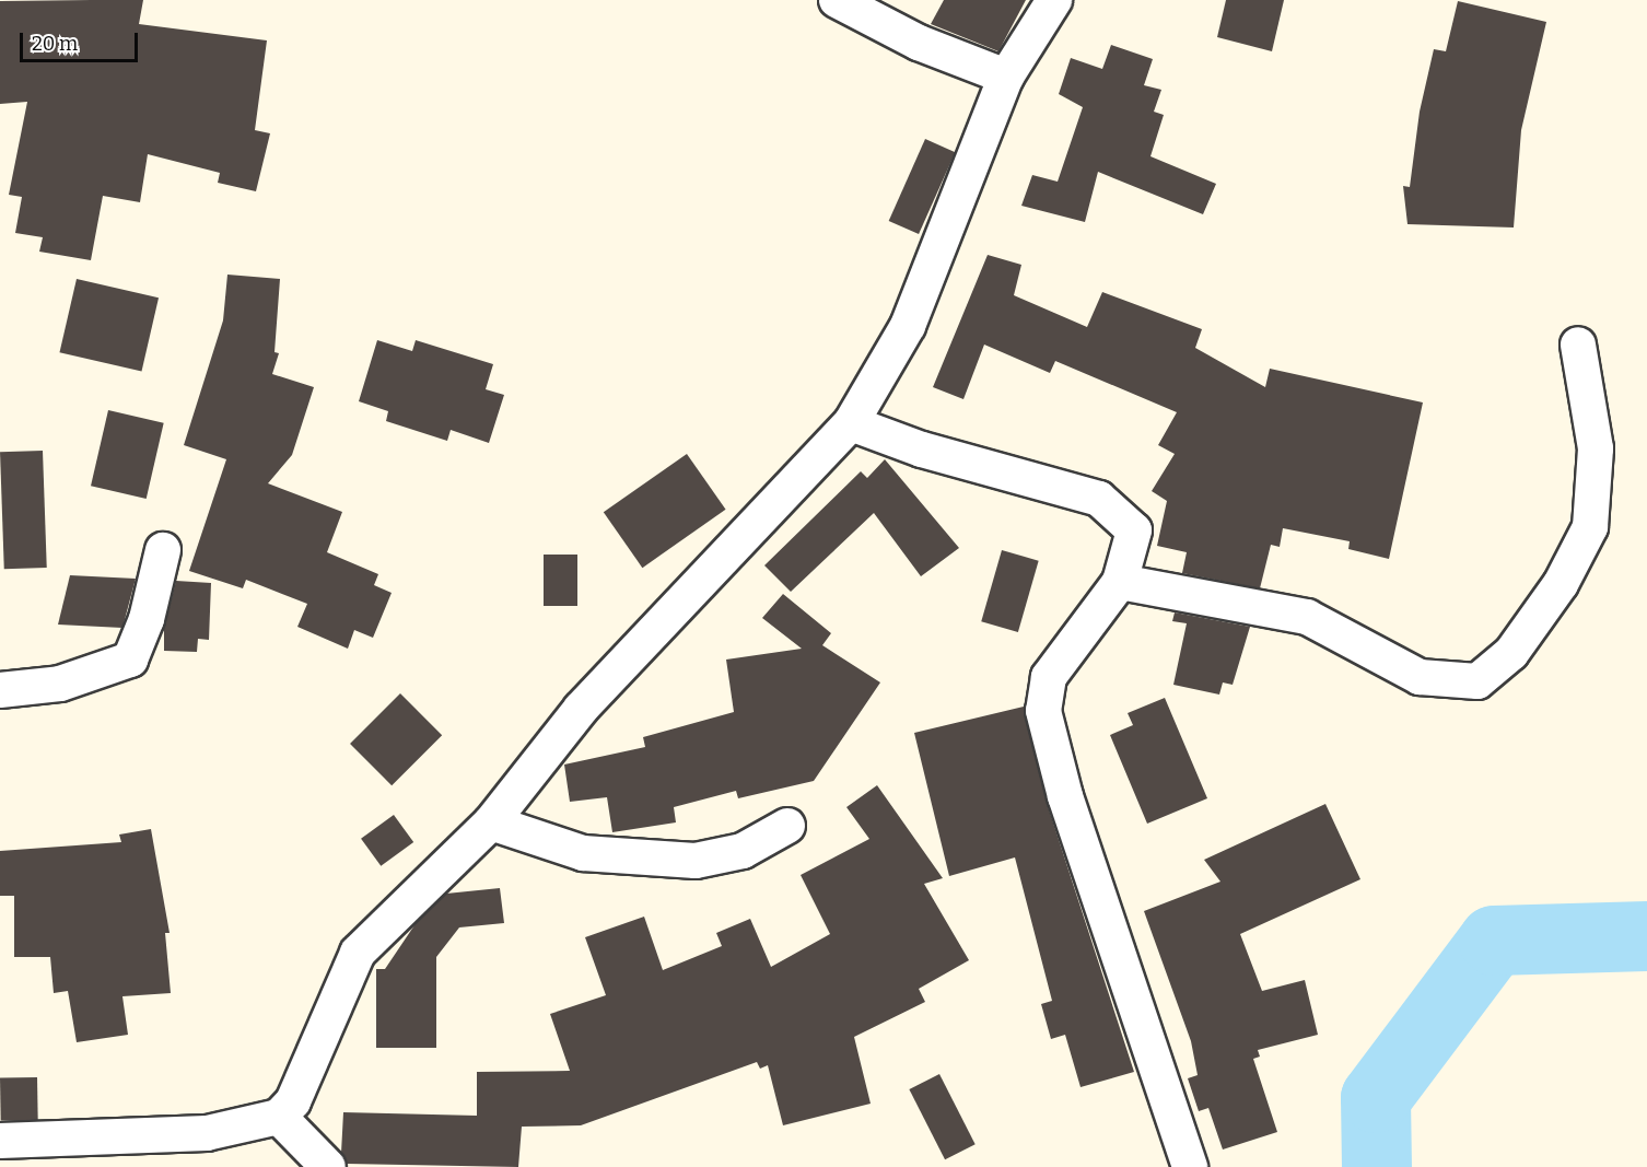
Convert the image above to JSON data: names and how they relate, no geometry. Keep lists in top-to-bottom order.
{
  "scale_bar": "20 m"
}
